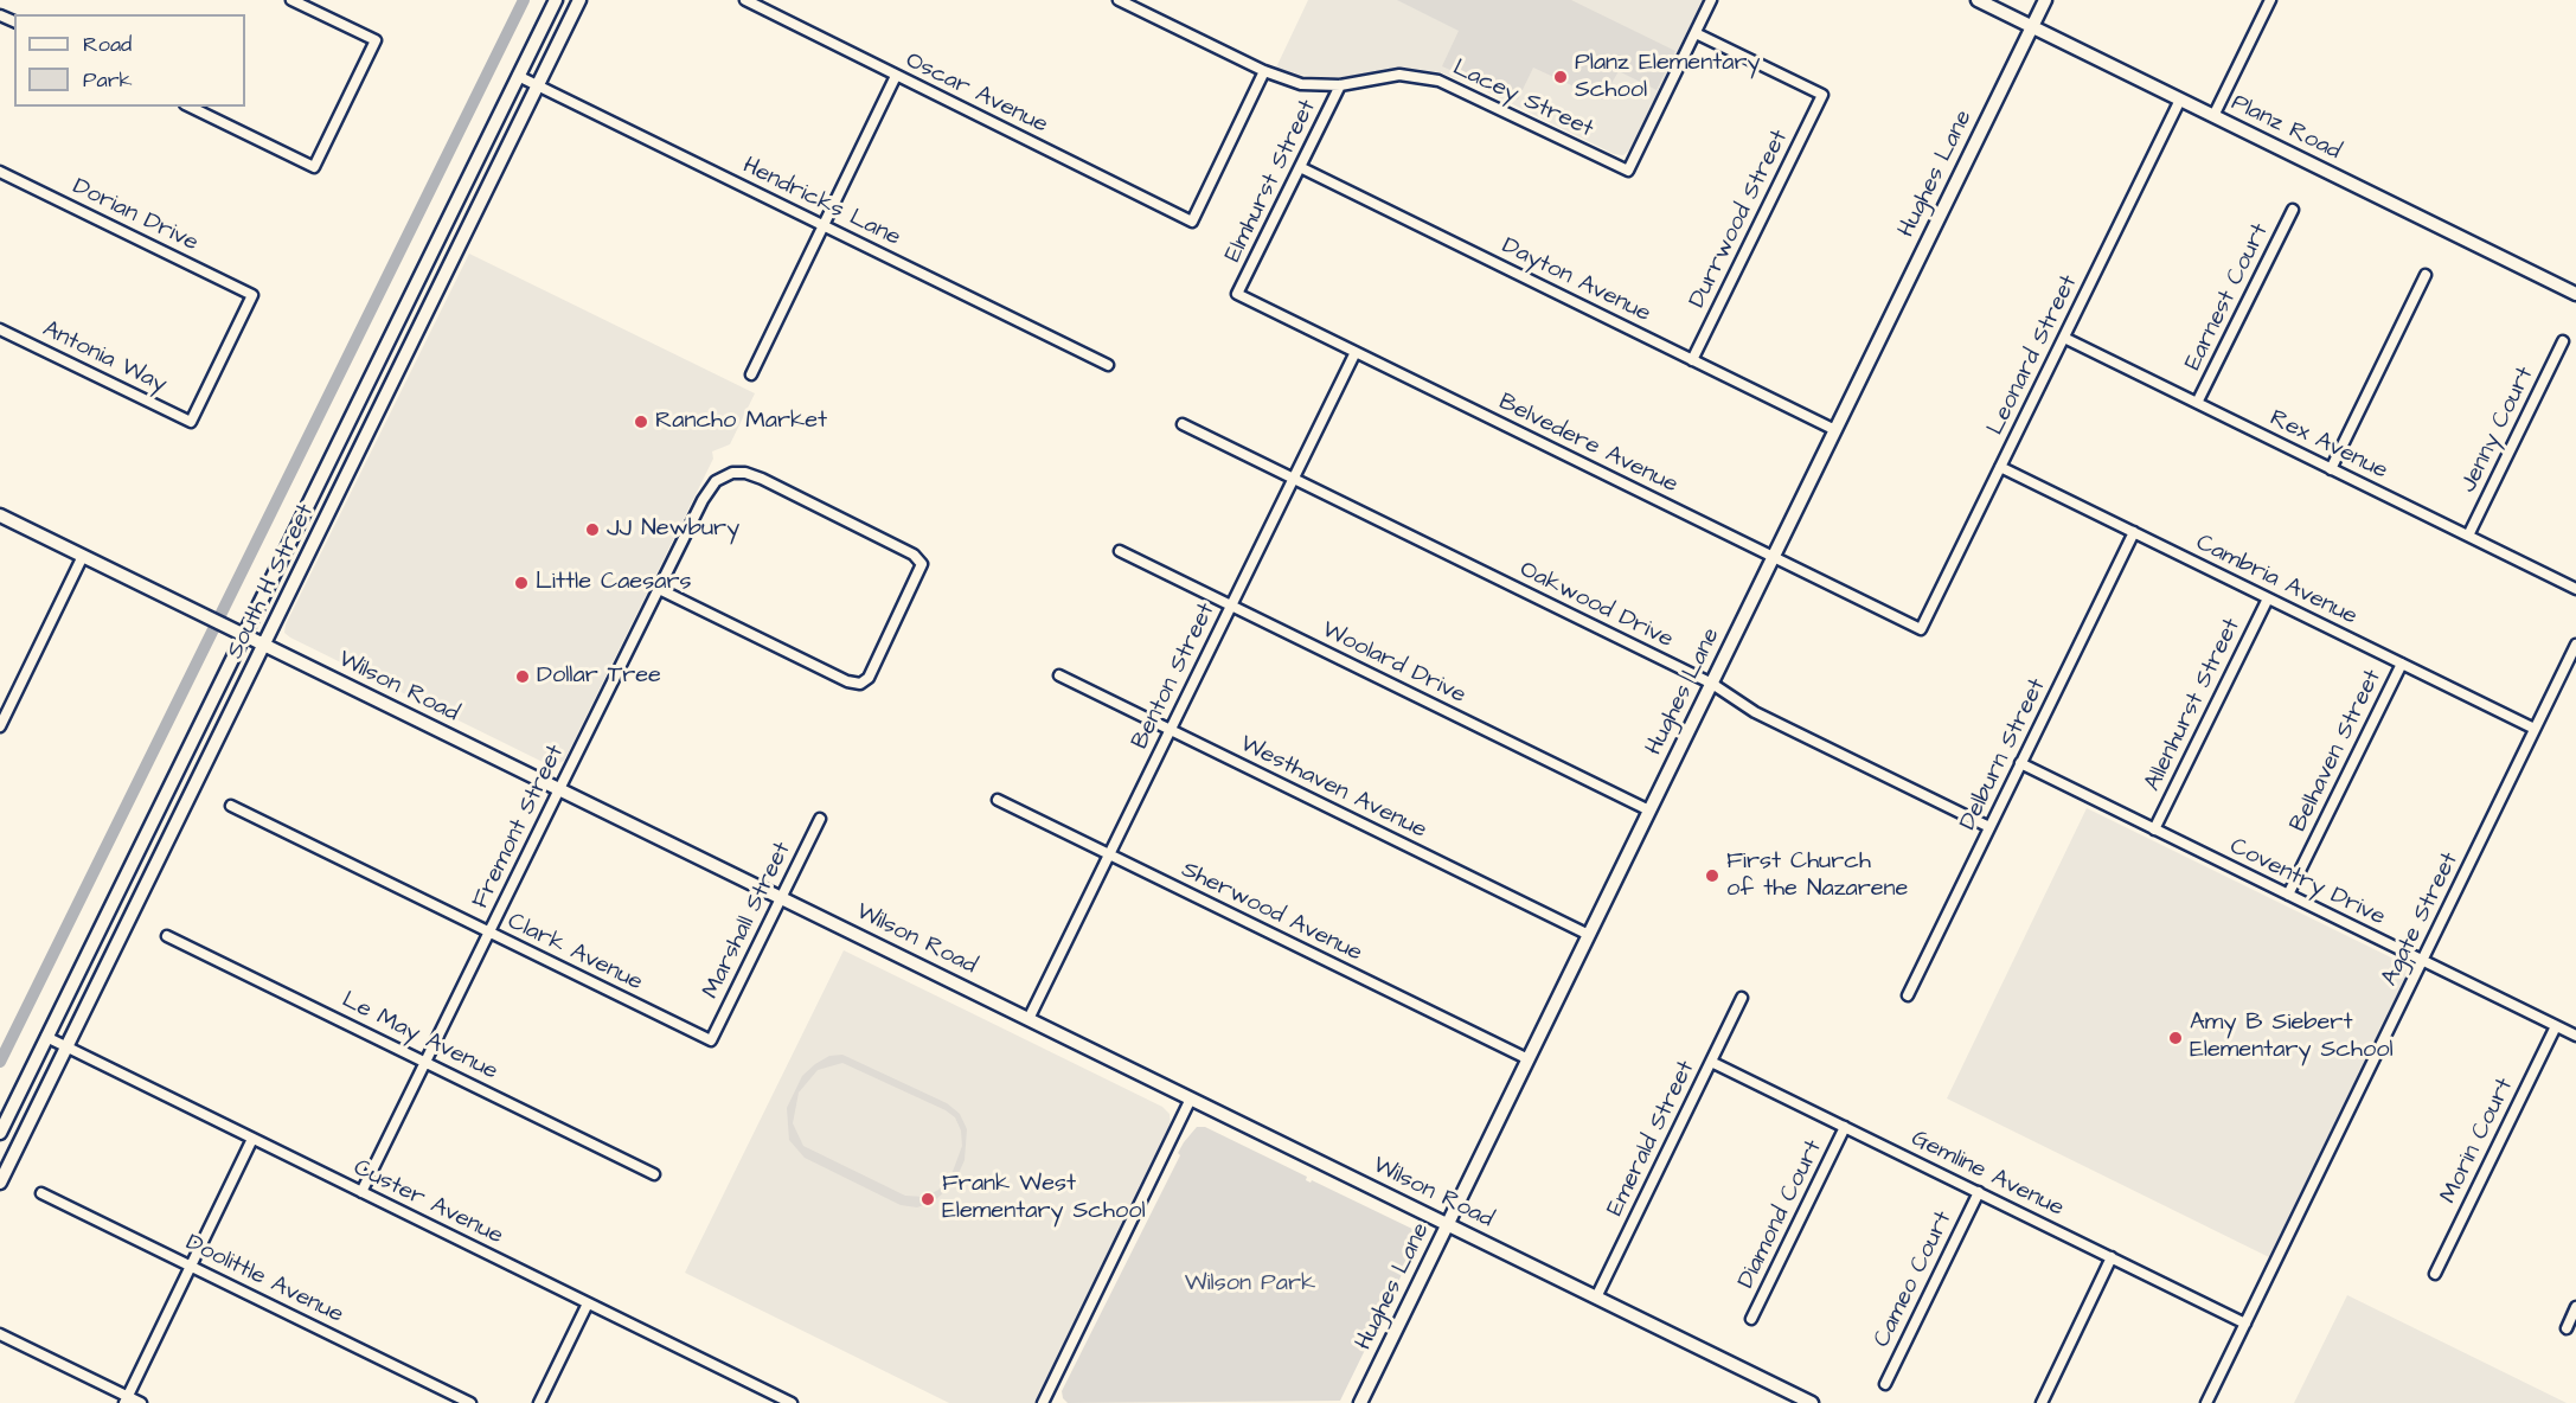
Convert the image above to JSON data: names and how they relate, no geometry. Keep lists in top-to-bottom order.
{
  "streets": {
    "street": [
      "Oscar Avenue",
      "Lacey Street",
      "Planz Road",
      "Hughes Lane",
      "Elmhurst Street",
      "Hendricks Lane",
      "Dorian Drive",
      "Durrwood Street",
      "Dayton Avenue",
      "Earnest Court",
      "Leonard Street",
      "Antonia Way",
      "Jenny Court",
      "Belvedere Avenue",
      "Rex Avenue",
      "Cambria Avenue",
      "South H Street",
      "Oakwood Drive",
      "Woolard Drive",
      "Benton Street",
      "Wilson Road",
      "Allenhurst Street",
      "Belhaven Street",
      "Delburn Street",
      "Westhaven Avenue",
      "Fremont Street",
      "Coventry Drive",
      "Sherwood Avenue",
      "Agate Street",
      "Marshall Street",
      "Clark Avenue",
      "Le May Avenue",
      "Emerald Street",
      "Morin Court",
      "Gemline Avenue",
      "Custer Avenue",
      "Diamond Court",
      "Doolittle Avenue",
      "Cameo Court"
    ]
  },
  "crossings": [
    ["Oscar Avenue", "Lacey Street"],
    ["Lacey Street", "Elmhurst Street"],
    ["Lacey Street", "Durrwood Street"],
    ["Planz Road", "Hughes Lane"],
    ["Planz Road", "Leonard Street"],
    ["Hughes Lane", "Dayton Avenue"],
    ["Hughes Lane", "Belvedere Avenue"],
    ["Hughes Lane", "Oakwood Drive"],
    ["Hughes Lane", "Woolard Drive"],
    ["Hughes Lane", "Wilson Road"],
    ["Hughes Lane", "Westhaven Avenue"],
    ["Hughes Lane", "Sherwood Avenue"],
    ["Elmhurst Street", "Dayton Avenue"],
    ["Elmhurst Street", "Belvedere Avenue"],
    ["Hendricks Lane", "South H Street"],
    ["Dorian Drive", "Antonia Way"],
    ["Durrwood Street", "Dayton Avenue"],
    ["Earnest Court", "Rex Avenue"],
    ["Leonard Street", "Belvedere Avenue"],
    ["Leonard Street", "Rex Avenue"],
    ["Leonard Street", "Cambria Avenue"],
    ["Jenny Court", "Rex Avenue"],
    ["Belvedere Avenue", "Benton Street"],
    ["Cambria Avenue", "Allenhurst Street"],
    ["Cambria Avenue", "Belhaven Street"],
    ["Cambria Avenue", "Delburn Street"],
    ["Cambria Avenue", "Agate Street"],
    ["South H Street", "Wilson Road"],
    ["South H Street", "Custer Avenue"],
    ["Oakwood Drive", "Benton Street"],
    ["Oakwood Drive", "Delburn Street"],
    ["Woolard Drive", "Benton Street"],
    ["Benton Street", "Wilson Road"],
    ["Benton Street", "Westhaven Avenue"],
    ["Benton Street", "Sherwood Avenue"],
    ["Wilson Road", "Fremont Street"],
    ["Wilson Road", "Marshall Street"],
    ["Wilson Road", "Emerald Street"],
    ["Allenhurst Street", "Coventry Drive"],
    ["Belhaven Street", "Coventry Drive"],
    ["Delburn Street", "Coventry Drive"],
    ["Fremont Street", "Clark Avenue"],
    ["Fremont Street", "Le May Avenue"],
    ["Fremont Street", "Custer Avenue"],
    ["Coventry Drive", "Agate Street"],
    ["Coventry Drive", "Morin Court"],
    ["Agate Street", "Gemline Avenue"],
    ["Marshall Street", "Clark Avenue"],
    ["Emerald Street", "Gemline Avenue"],
    ["Gemline Avenue", "Diamond Court"],
    ["Gemline Avenue", "Cameo Court"]
  ],
  "parks": ["Wilson Park"],
  "places": [
    "Planz Elementary School",
    "Rancho Market",
    "JJ Newbury",
    "Little Caesars",
    "Dollar Tree",
    "First Church of the Nazarene",
    "Amy B Siebert Elementary School",
    "Frank West Elementary School"
  ],
  "legend": ["Road", "Park"]
}
